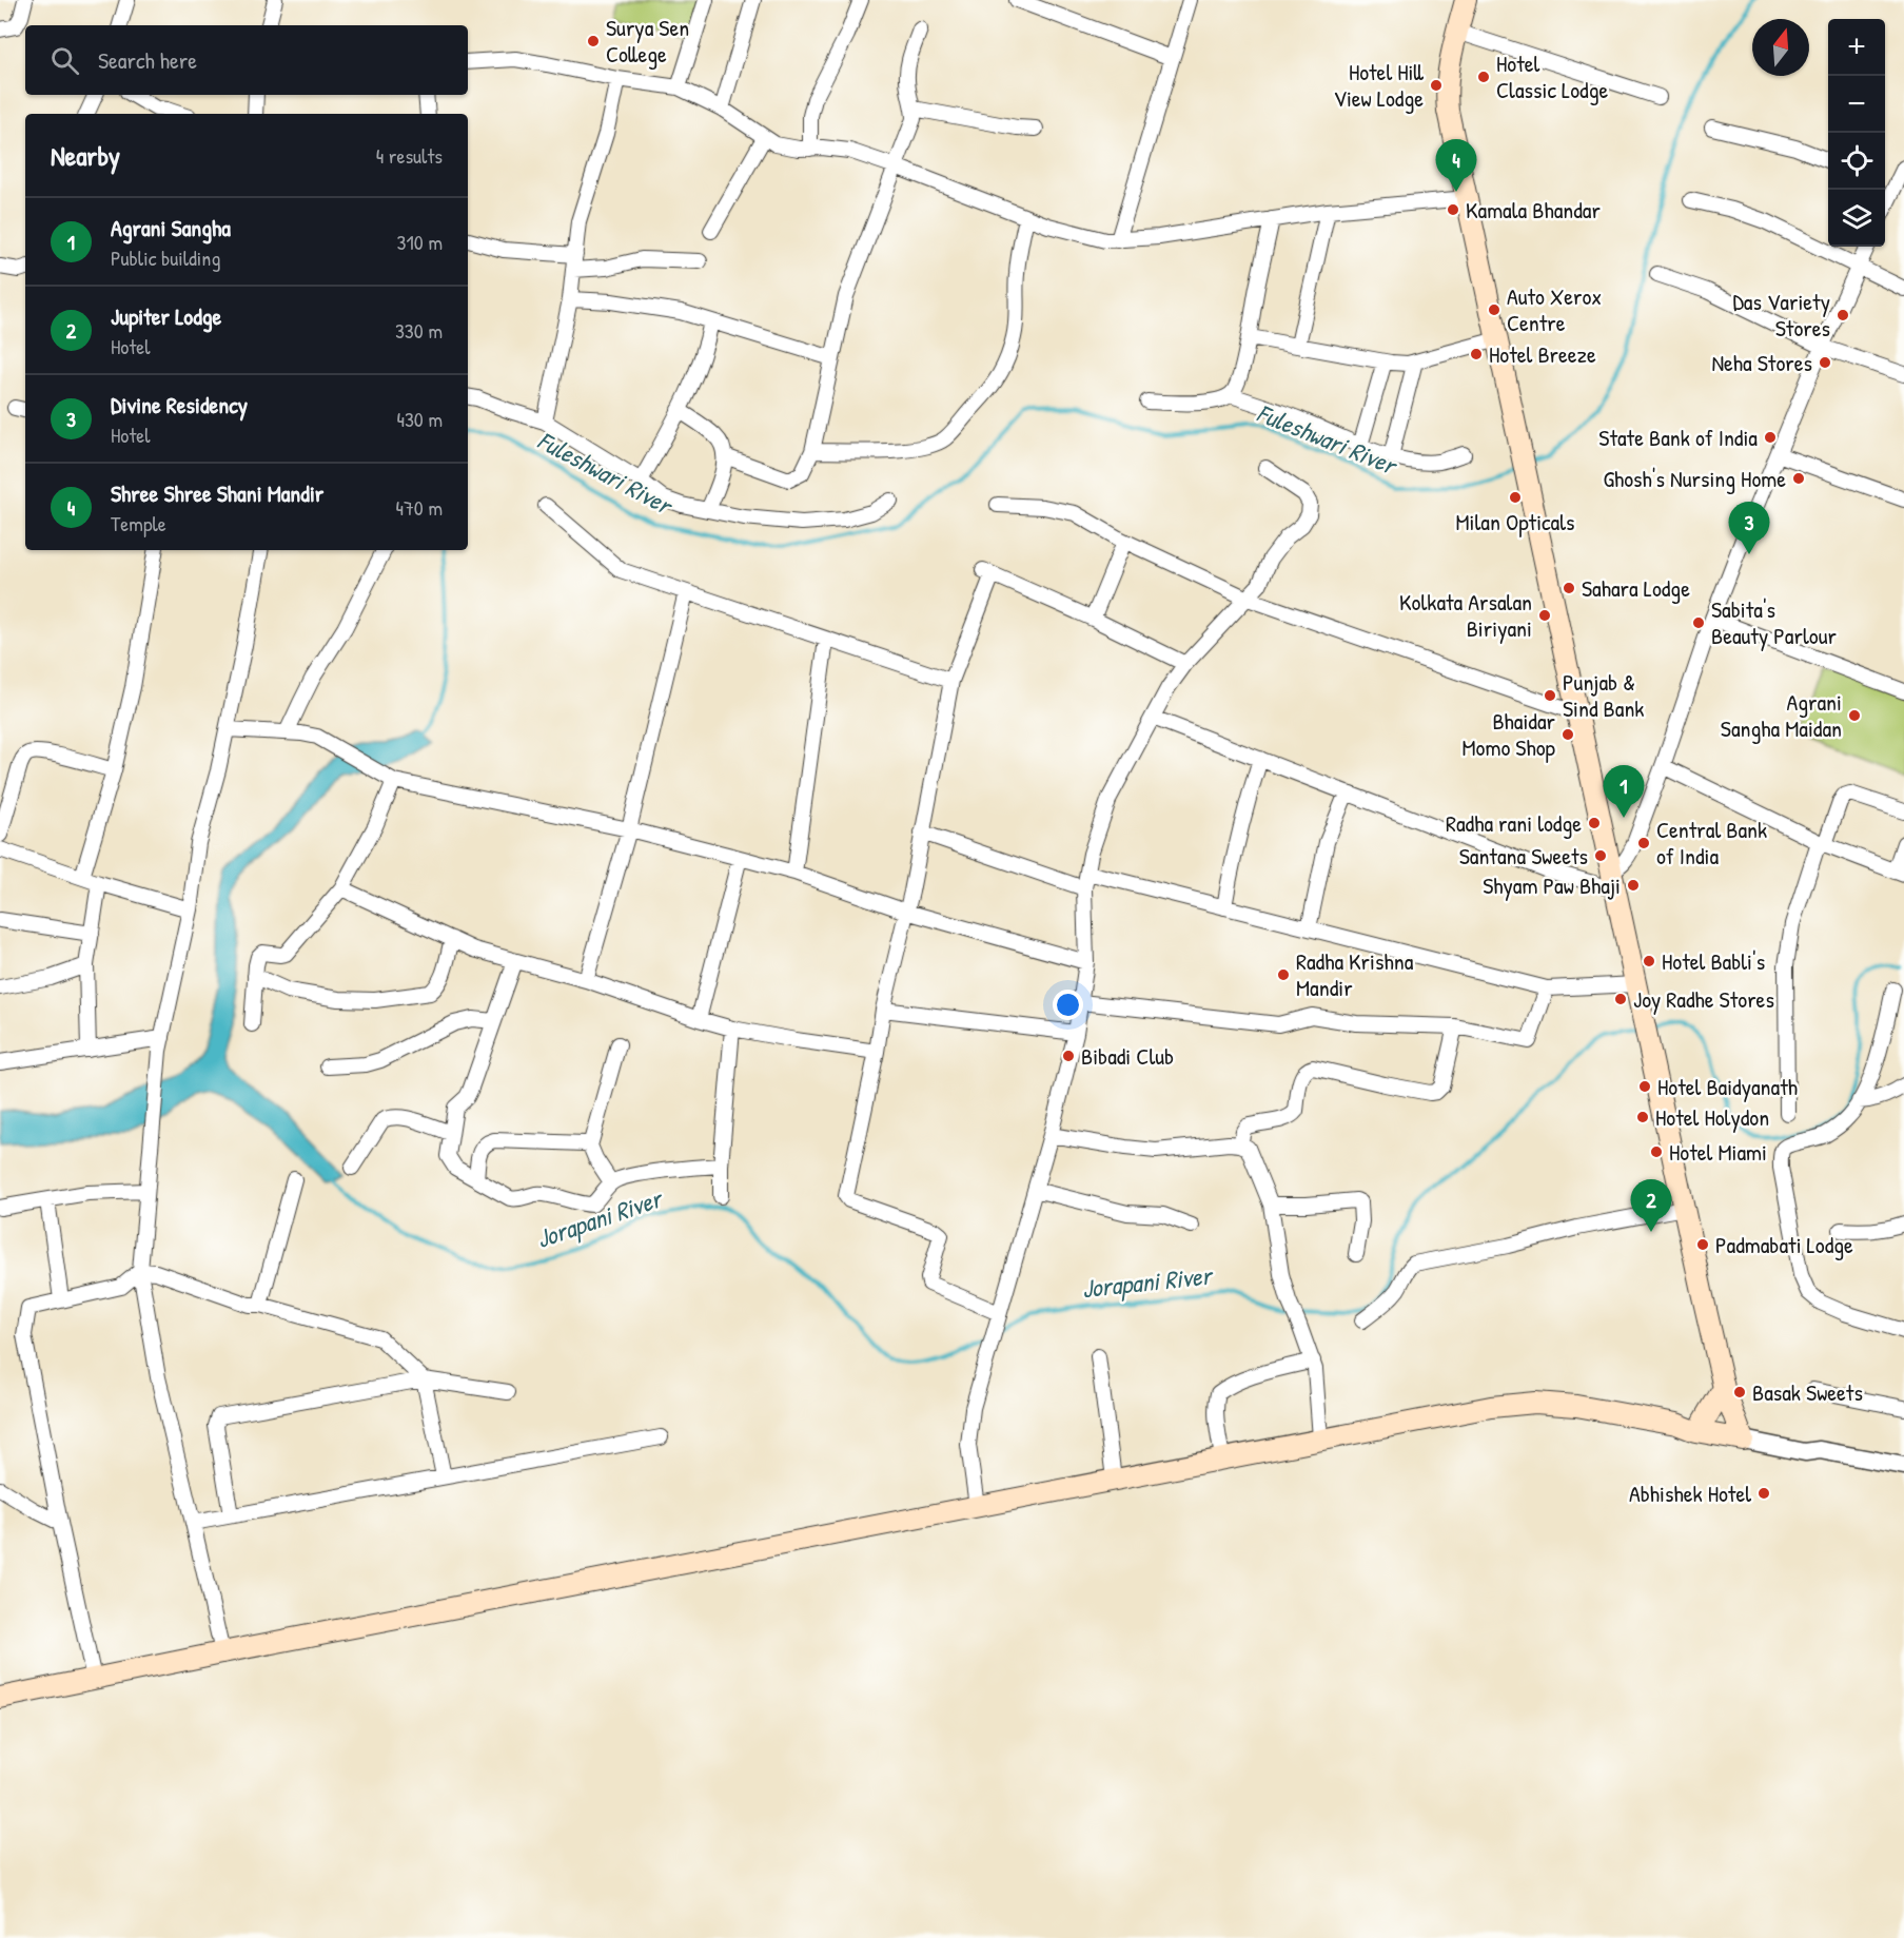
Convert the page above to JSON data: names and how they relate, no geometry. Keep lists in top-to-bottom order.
{
  "water": ["Fuleshwari River", "Jorapani River"],
  "places": [
    "Surya Sen College",
    "Hotel Classic Lodge",
    "Hotel Hill View Lodge",
    "Kamala Bhandar",
    "Auto Xerox Centre",
    "Das Variety Stores",
    "Hotel Breeze",
    "Neha Stores",
    "State Bank of India",
    "Ghosh's Nursing Home",
    "Milan Opticals",
    "Sahara Lodge",
    "Kolkata Arsalan Biriyani",
    "Sabita's Beauty Parlour",
    "Punjab & Sind Bank",
    "Agrani Sangha Maidan",
    "Bhaidar Momo Shop",
    "Radha rani lodge",
    "Central Bank of India",
    "Santana Sweets",
    "Shyam Paw Bhaji",
    "Hotel Babli's",
    "Radha Krishna Mandir",
    "Joy Radhe Stores",
    "Bibadi Club",
    "Hotel Baidyanath",
    "Hotel Holydon",
    "Hotel Miami",
    "Padmabati Lodge",
    "Basak Sweets",
    "Abhishek Hotel"
  ],
  "north": "top",
  "page": {
    "map_buttons": ["+", "−"],
    "search": "Search here",
    "heading": ["Nearby", "4 results"],
    "pins": [
      "4",
      "3",
      "1",
      "2"
    ],
    "list": [
      {
        "mark": "1",
        "name": "Agrani Sangha",
        "note": "Public building",
        "value": "310 m"
      },
      {
        "mark": "2",
        "name": "Jupiter Lodge",
        "note": "Hotel",
        "value": "330 m"
      },
      {
        "mark": "3",
        "name": "Divine Residency",
        "note": "Hotel",
        "value": "430 m"
      },
      {
        "mark": "4",
        "name": "Shree Shree Shani Mandir",
        "note": "Temple",
        "value": "470 m"
      }
    ]
  }
}
